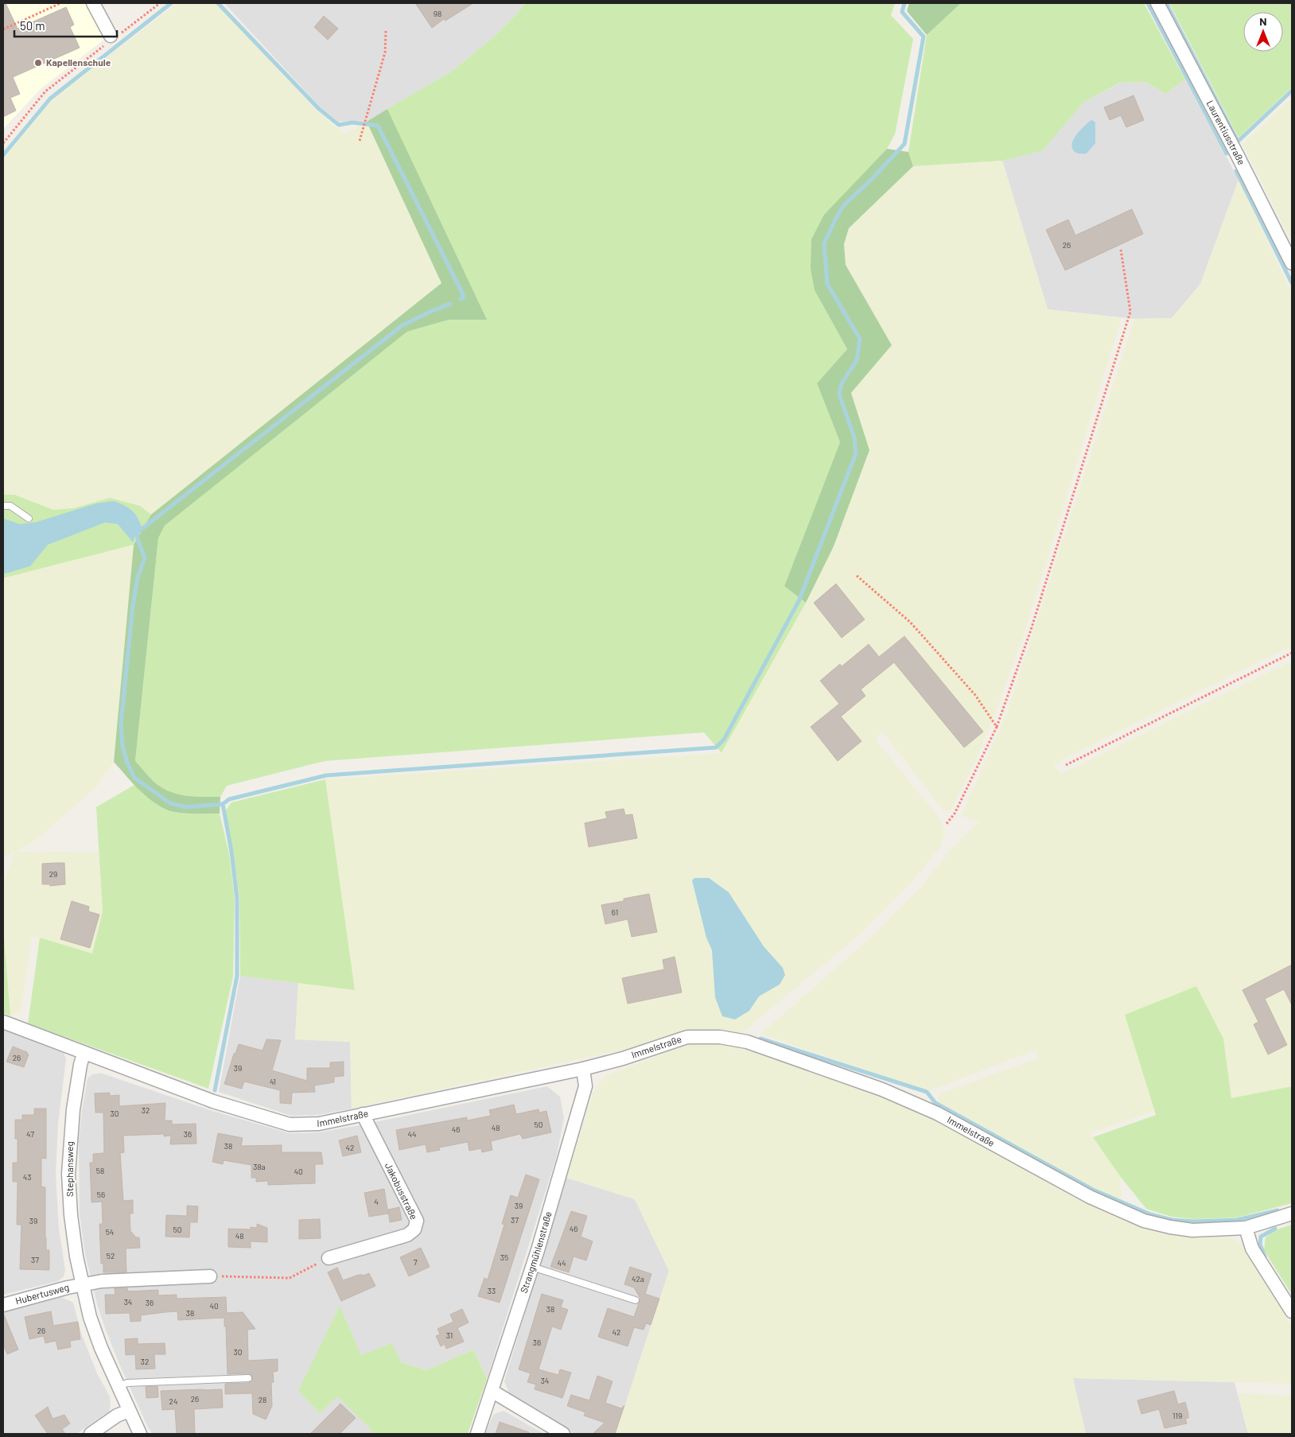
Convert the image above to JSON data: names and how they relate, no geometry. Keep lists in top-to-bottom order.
{
  "streets": {
    "street": [
      "Laurentiusstraße",
      "Immelstraße",
      "Stephansweg",
      "Jakobusstraße",
      "Strangmühlenstraße",
      "Hubertusweg"
    ]
  },
  "crossings": [
    ["Immelstraße", "Stephansweg"],
    ["Immelstraße", "Jakobusstraße"],
    ["Immelstraße", "Strangmühlenstraße"],
    ["Stephansweg", "Hubertusweg"]
  ],
  "places": ["Kapellenschule"],
  "house_numbers": [
    "98",
    "26",
    "29",
    "61",
    "26",
    "39",
    "41",
    "32",
    "30",
    "50",
    "48",
    "46",
    "47",
    "36",
    "44",
    "38",
    "42",
    "38a",
    "58",
    "40",
    "43",
    "56",
    "4",
    "39",
    "37",
    "39",
    "46",
    "50",
    "54",
    "48",
    "52",
    "35",
    "37",
    "7",
    "44",
    "42a",
    "33",
    "34",
    "36",
    "40",
    "38",
    "38",
    "26",
    "42",
    "31",
    "36",
    "30",
    "32",
    "34",
    "26",
    "28",
    "24",
    "119"
  ],
  "scale_bar": "50 m",
  "north": "top"
}
